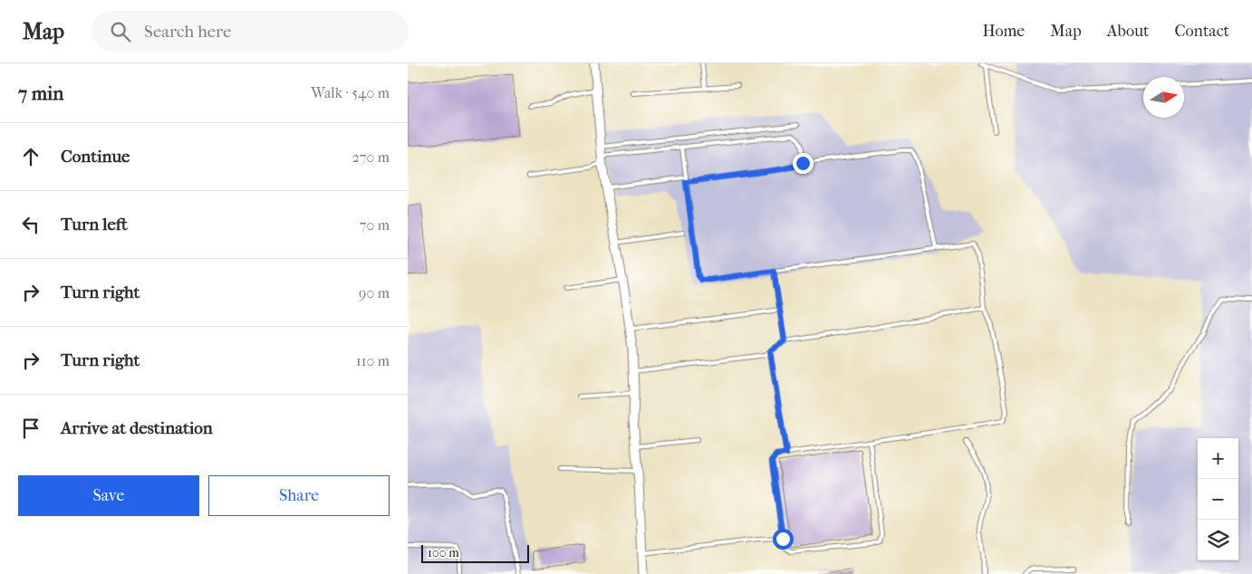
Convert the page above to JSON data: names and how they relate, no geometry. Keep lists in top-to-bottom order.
{
  "scale_bar": "100 m",
  "north": "right",
  "page": {
    "header": "Map",
    "search": "Search here",
    "nav": [
      "Home",
      "Map",
      "About",
      "Contact"
    ],
    "heading": ["7 min", "Walk · 540 m"],
    "list": [
      ["Continue", "270 m"],
      ["Turn left", "70 m"],
      ["Turn right", "90 m"],
      ["Turn right", "110 m"],
      "Arrive at destination"
    ],
    "map_buttons": ["+", "−"],
    "buttons": ["Save", "Share"],
    "scale": "100 m"
  }
}
